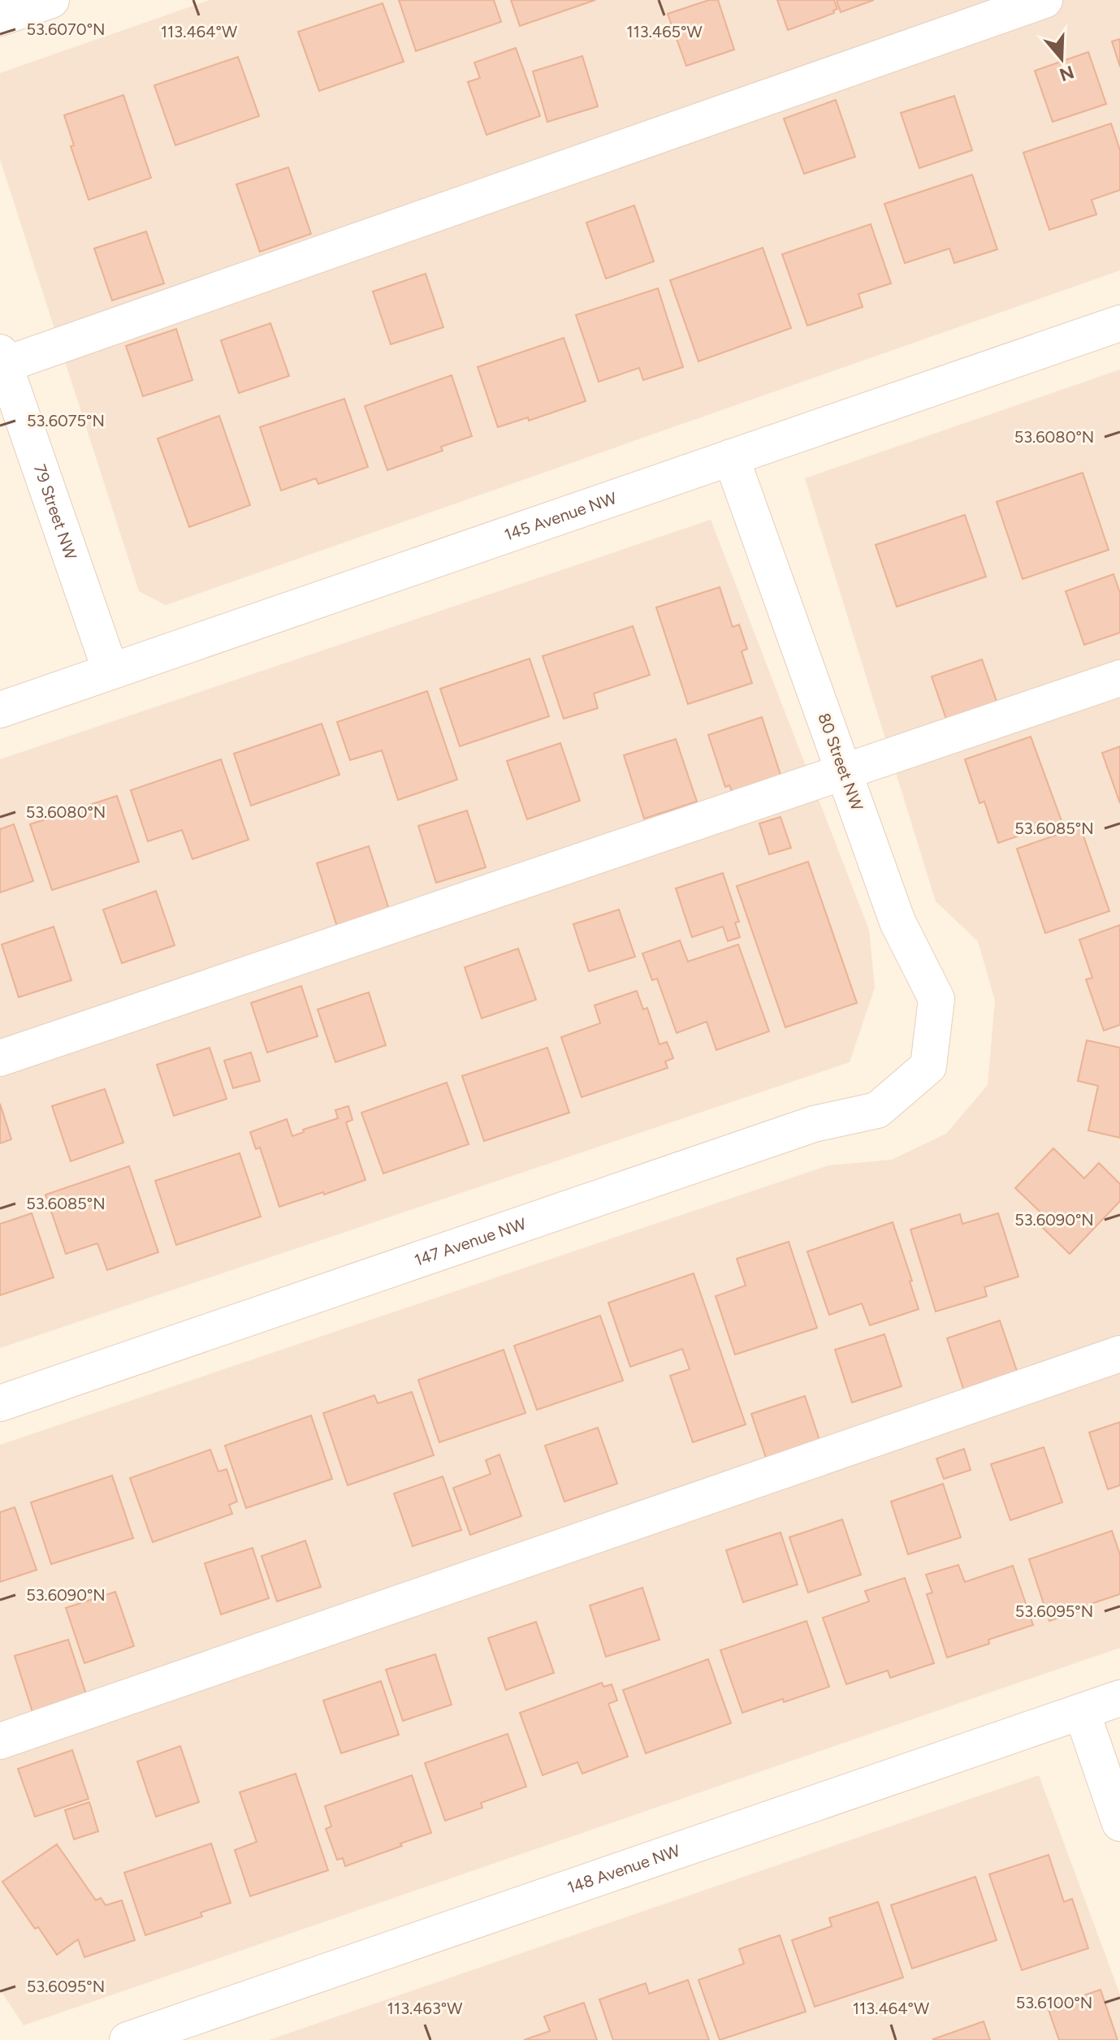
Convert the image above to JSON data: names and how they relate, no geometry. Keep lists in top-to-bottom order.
{
  "streets": {
    "street": [
      "79 Street NW",
      "145 Avenue NW",
      "80 Street NW",
      "147 Avenue NW",
      "148 Avenue NW"
    ]
  },
  "crossings": [
    ["79 Street NW", "145 Avenue NW"],
    ["145 Avenue NW", "80 Street NW"],
    ["80 Street NW", "147 Avenue NW"]
  ],
  "north": "bottom",
  "coordinates": [
    "53.6070°N",
    "113.464°W",
    "113.465°W",
    "53.6075°N",
    "53.6080°N",
    "53.6085°N",
    "53.6090°N",
    "53.6095°N",
    "53.6100°N",
    "113.463°W"
  ]
}
